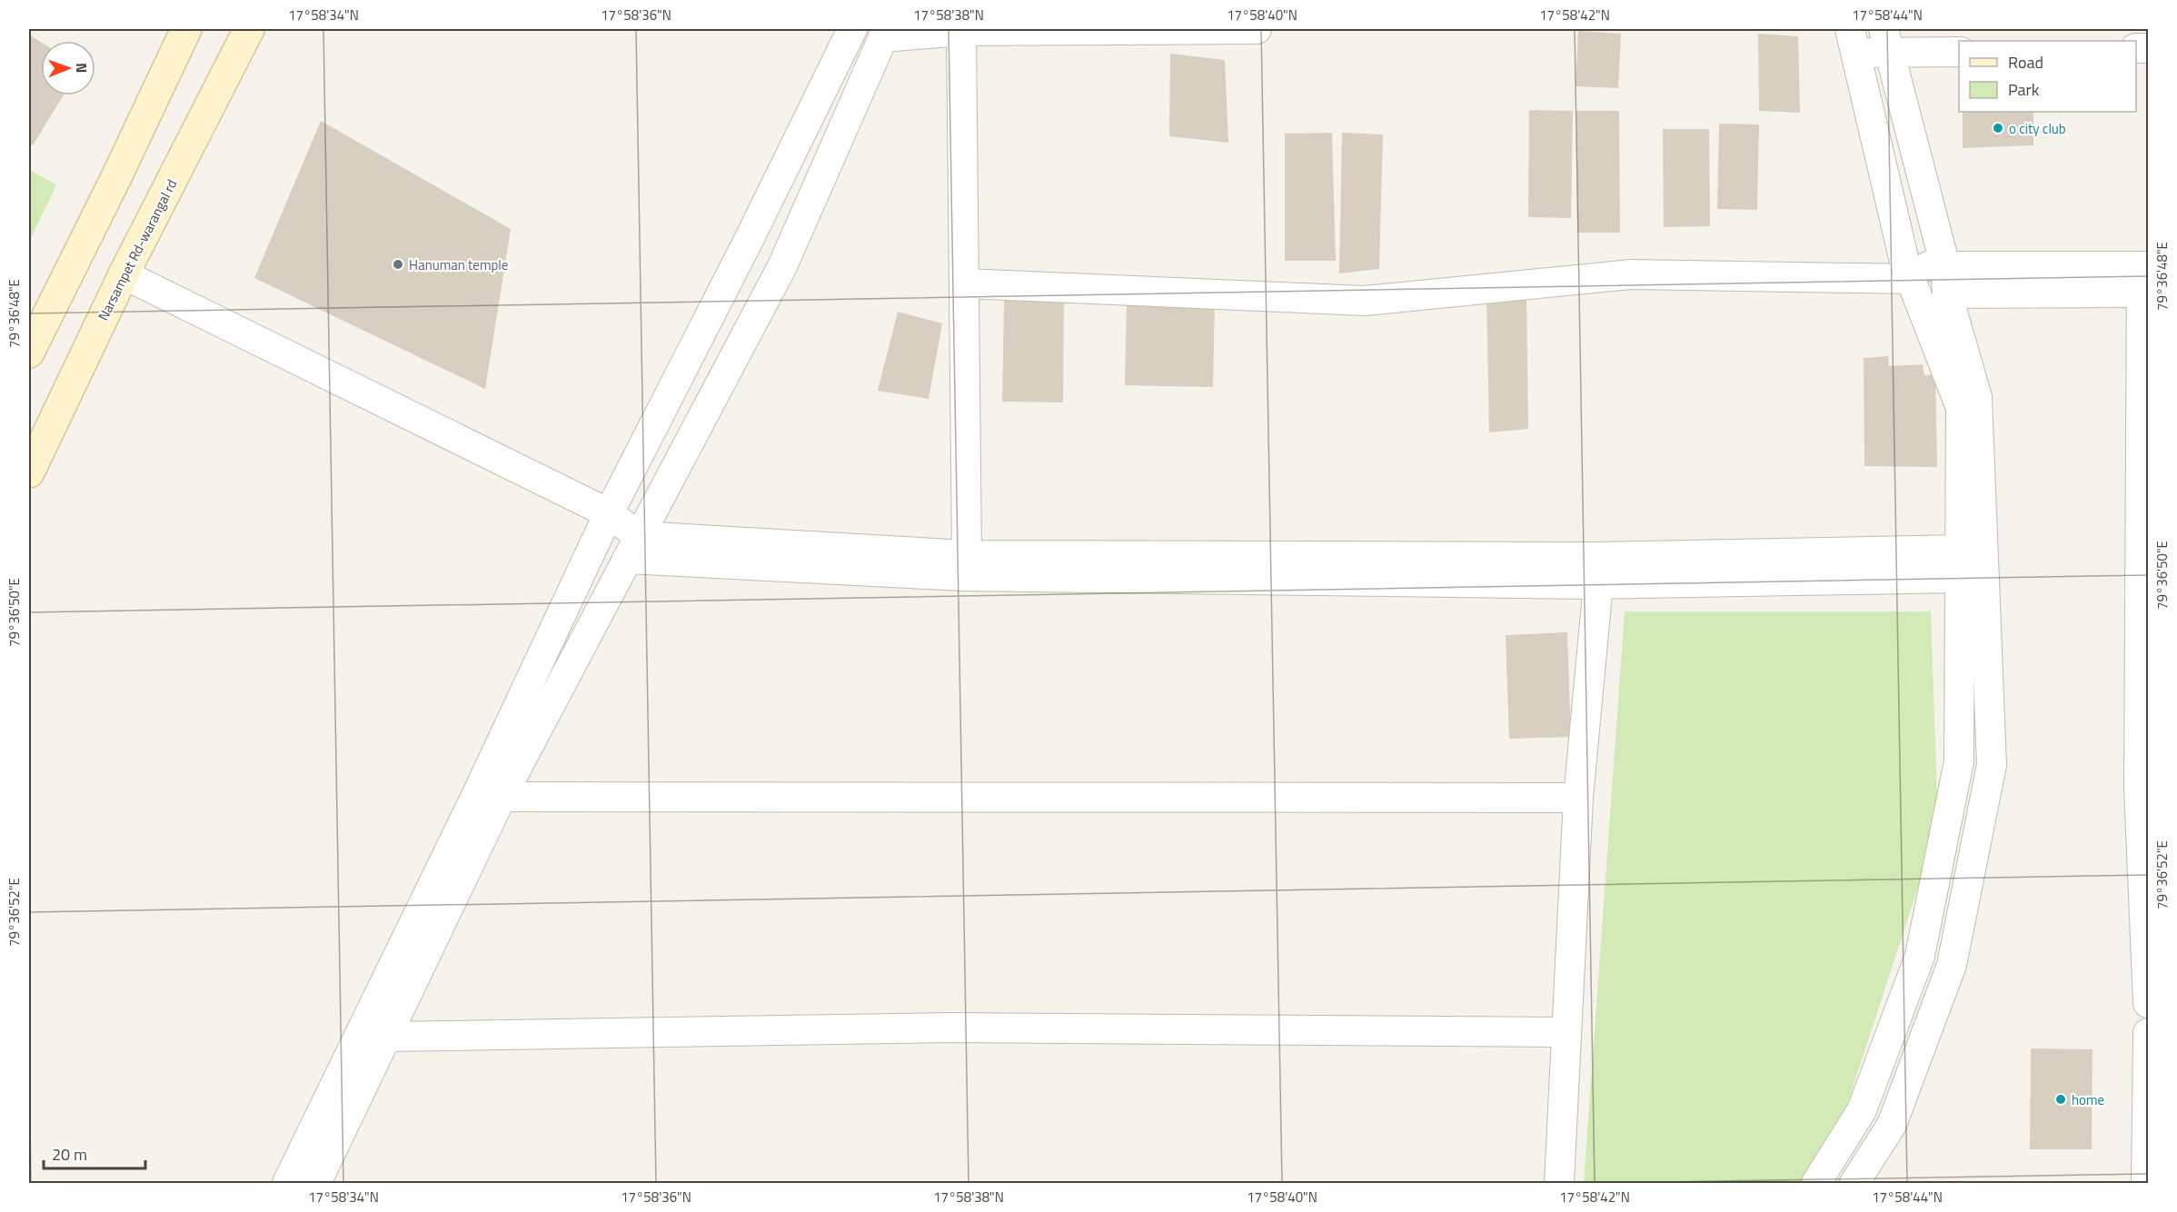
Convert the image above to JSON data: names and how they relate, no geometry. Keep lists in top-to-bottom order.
{
  "streets": {
    "main road": ["Narsampet Rd-warangal rd"]
  },
  "places": ["o city club", "Hanuman temple", "home"],
  "legend": ["Road", "Park"],
  "scale_bar": "20 m",
  "north": "right",
  "coordinates": [
    "17°58'34\"N",
    "17°58'36\"N",
    "17°58'38\"N",
    "17°58'40\"N",
    "17°58'42\"N",
    "17°58'44\"N",
    "79°36'48\"E",
    "79°36'50\"E",
    "79°36'52\"E"
  ]
}
